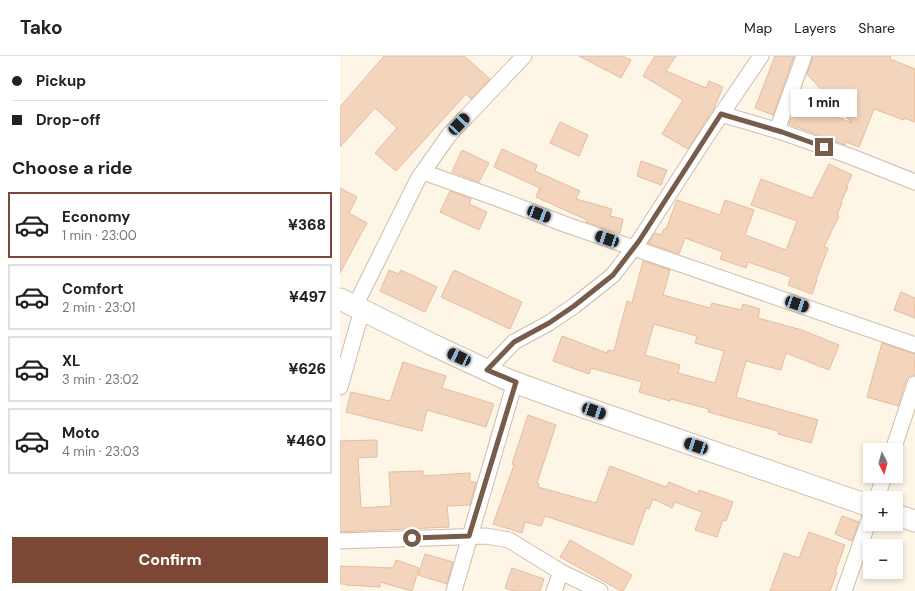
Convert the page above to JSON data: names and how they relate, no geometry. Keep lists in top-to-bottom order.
{
  "north": "bottom",
  "page": {
    "header": "Tako",
    "nav": ["Map", "Layers", "Share"],
    "banner": ["Pickup", "Drop-off"],
    "bubble": "1 min",
    "heading": "Choose a ride",
    "list": [
      {
        "name": "Economy",
        "note": "1 min · 23:00",
        "value": "¥368"
      },
      {
        "name": "Comfort",
        "note": "2 min · 23:01",
        "value": "¥497"
      },
      {
        "name": "XL",
        "note": "3 min · 23:02",
        "value": "¥626"
      },
      {
        "name": "Moto",
        "note": "4 min · 23:03",
        "value": "¥460"
      }
    ],
    "map_buttons": ["+", "−"],
    "buttons": "Confirm"
  }
}
